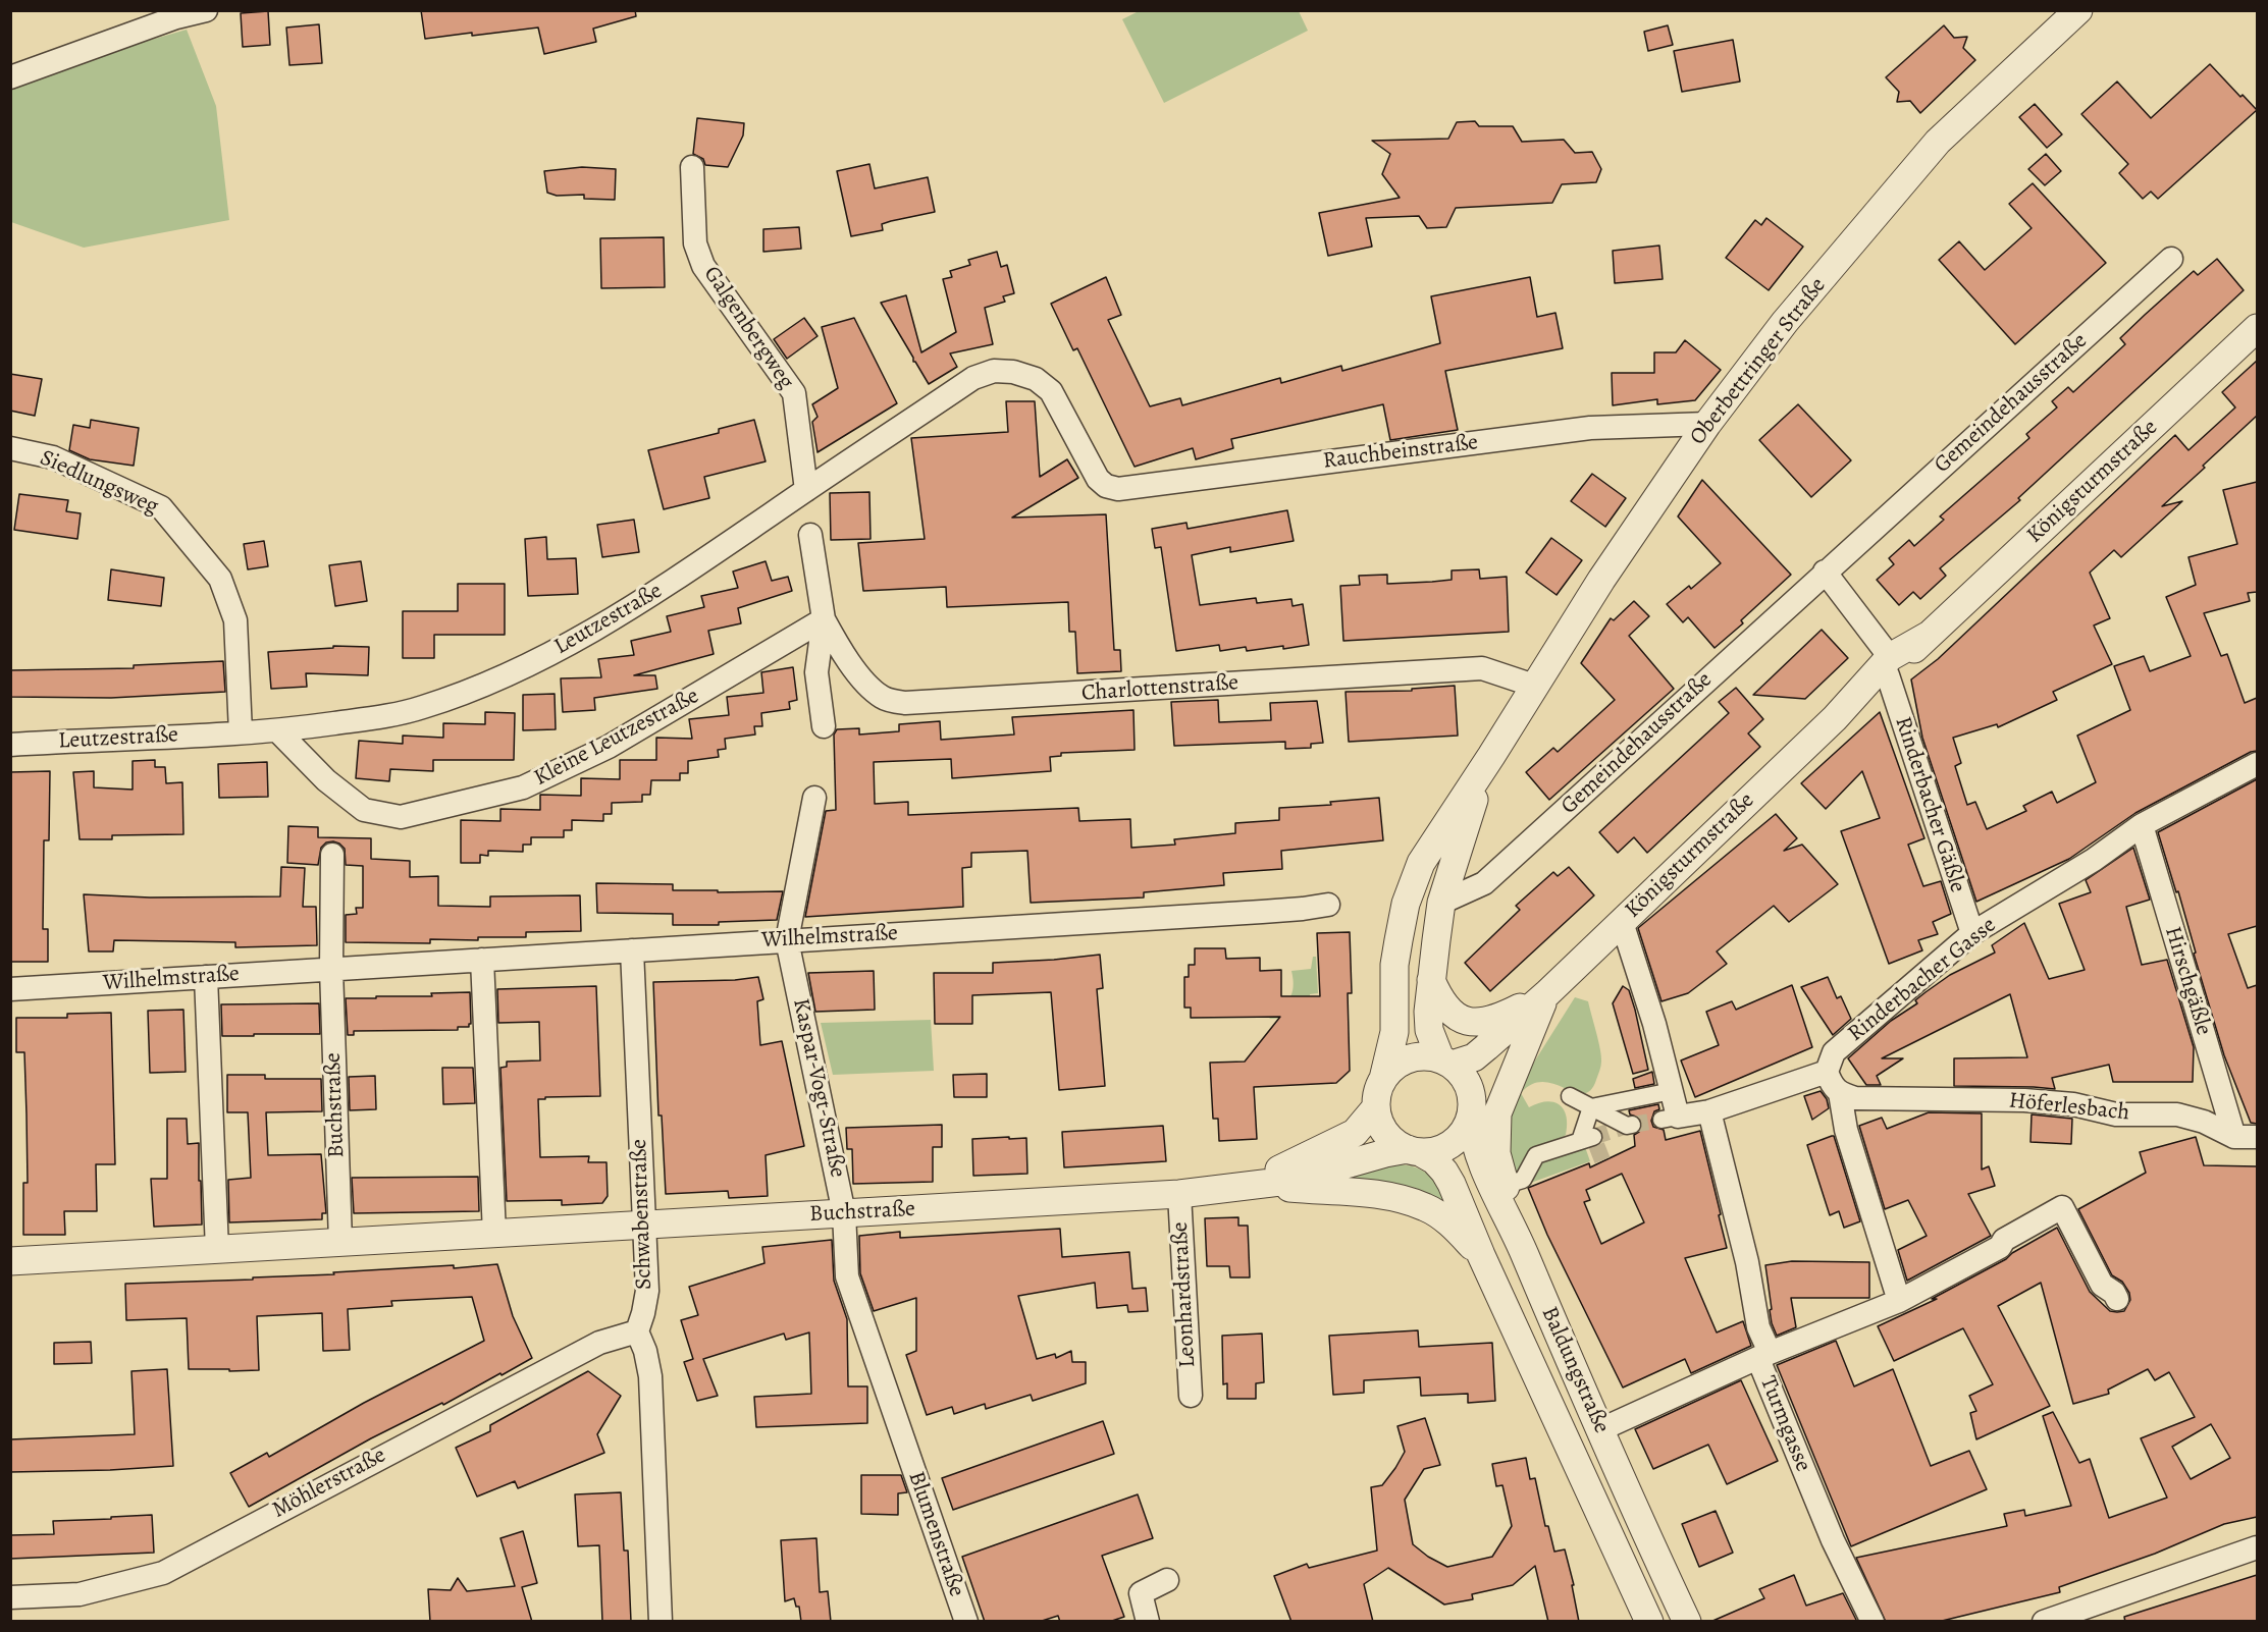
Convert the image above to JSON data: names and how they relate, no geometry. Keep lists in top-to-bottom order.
{
  "streets": {
    "street": [
      "Galgenbergweg",
      "Oberbettringer Straße",
      "Gemeindehausstraße",
      "Rauchbeinstraße",
      "Königsturmstraße",
      "Siedlungsweg",
      "Leutzestraße",
      "Charlottenstraße",
      "Kleine Leutzestraße",
      "Rinderbacher Gäßle",
      "Wilhelmstraße",
      "Rinderbacher Gasse",
      "Hirschgäßle",
      "Kaspar-Vogt-Straße",
      "Buchstraße",
      "Höferlesbach",
      "Schwabenstraße",
      "Leonhardstraße",
      "Baldungstraße",
      "Turmgasse",
      "Möhlerstraße",
      "Blumenstraße"
    ]
  },
  "crossings": [
    ["Galgenbergweg", "Leutzestraße"],
    ["Oberbettringer Straße", "Gemeindehausstraße"],
    ["Oberbettringer Straße", "Rauchbeinstraße"],
    ["Oberbettringer Straße", "Königsturmstraße"],
    ["Oberbettringer Straße", "Charlottenstraße"],
    ["Oberbettringer Straße", "Buchstraße"],
    ["Oberbettringer Straße", "Baldungstraße"],
    ["Rauchbeinstraße", "Leutzestraße"],
    ["Königsturmstraße", "Rinderbacher Gäßle"],
    ["Königsturmstraße", "Buchstraße"],
    ["Königsturmstraße", "Baldungstraße"],
    ["Siedlungsweg", "Leutzestraße"],
    ["Leutzestraße", "Kleine Leutzestraße"],
    ["Charlottenstraße", "Kleine Leutzestraße"],
    ["Rinderbacher Gäßle", "Rinderbacher Gasse"],
    ["Wilhelmstraße", "Kaspar-Vogt-Straße"],
    ["Wilhelmstraße", "Buchstraße"],
    ["Wilhelmstraße", "Schwabenstraße"],
    ["Rinderbacher Gasse", "Hirschgäßle"],
    ["Hirschgäßle", "Höferlesbach"],
    ["Kaspar-Vogt-Straße", "Buchstraße"],
    ["Kaspar-Vogt-Straße", "Blumenstraße"],
    ["Buchstraße", "Schwabenstraße"],
    ["Buchstraße", "Leonhardstraße"],
    ["Buchstraße", "Baldungstraße"],
    ["Schwabenstraße", "Möhlerstraße"]
  ]
}
